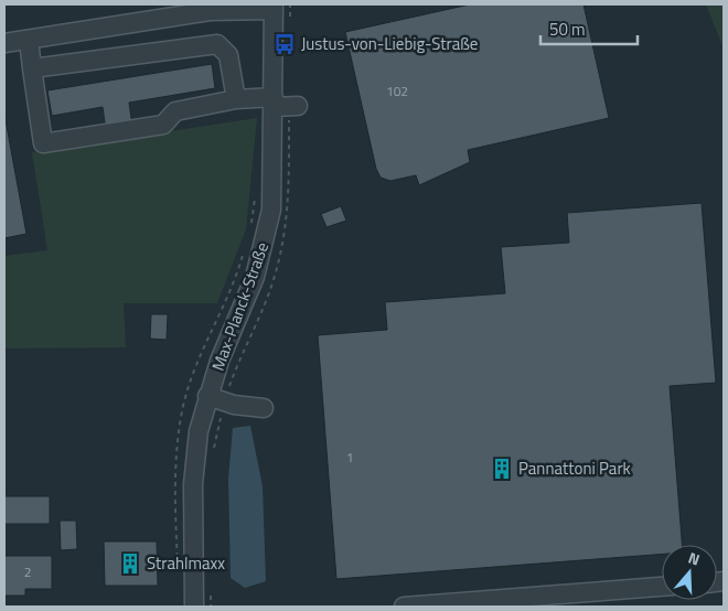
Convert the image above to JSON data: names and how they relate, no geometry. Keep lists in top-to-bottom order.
{
  "streets": {
    "street": ["Max-Planck-Straße"]
  },
  "places": {
    "bus stop": ["Justus-von-Liebig-Straße"],
    "building": ["Pannattoni Park", "Strahlmaxx"]
  },
  "house_numbers": ["102", "1", "2"],
  "scale_bar": "50 m",
  "north": "top"
}
